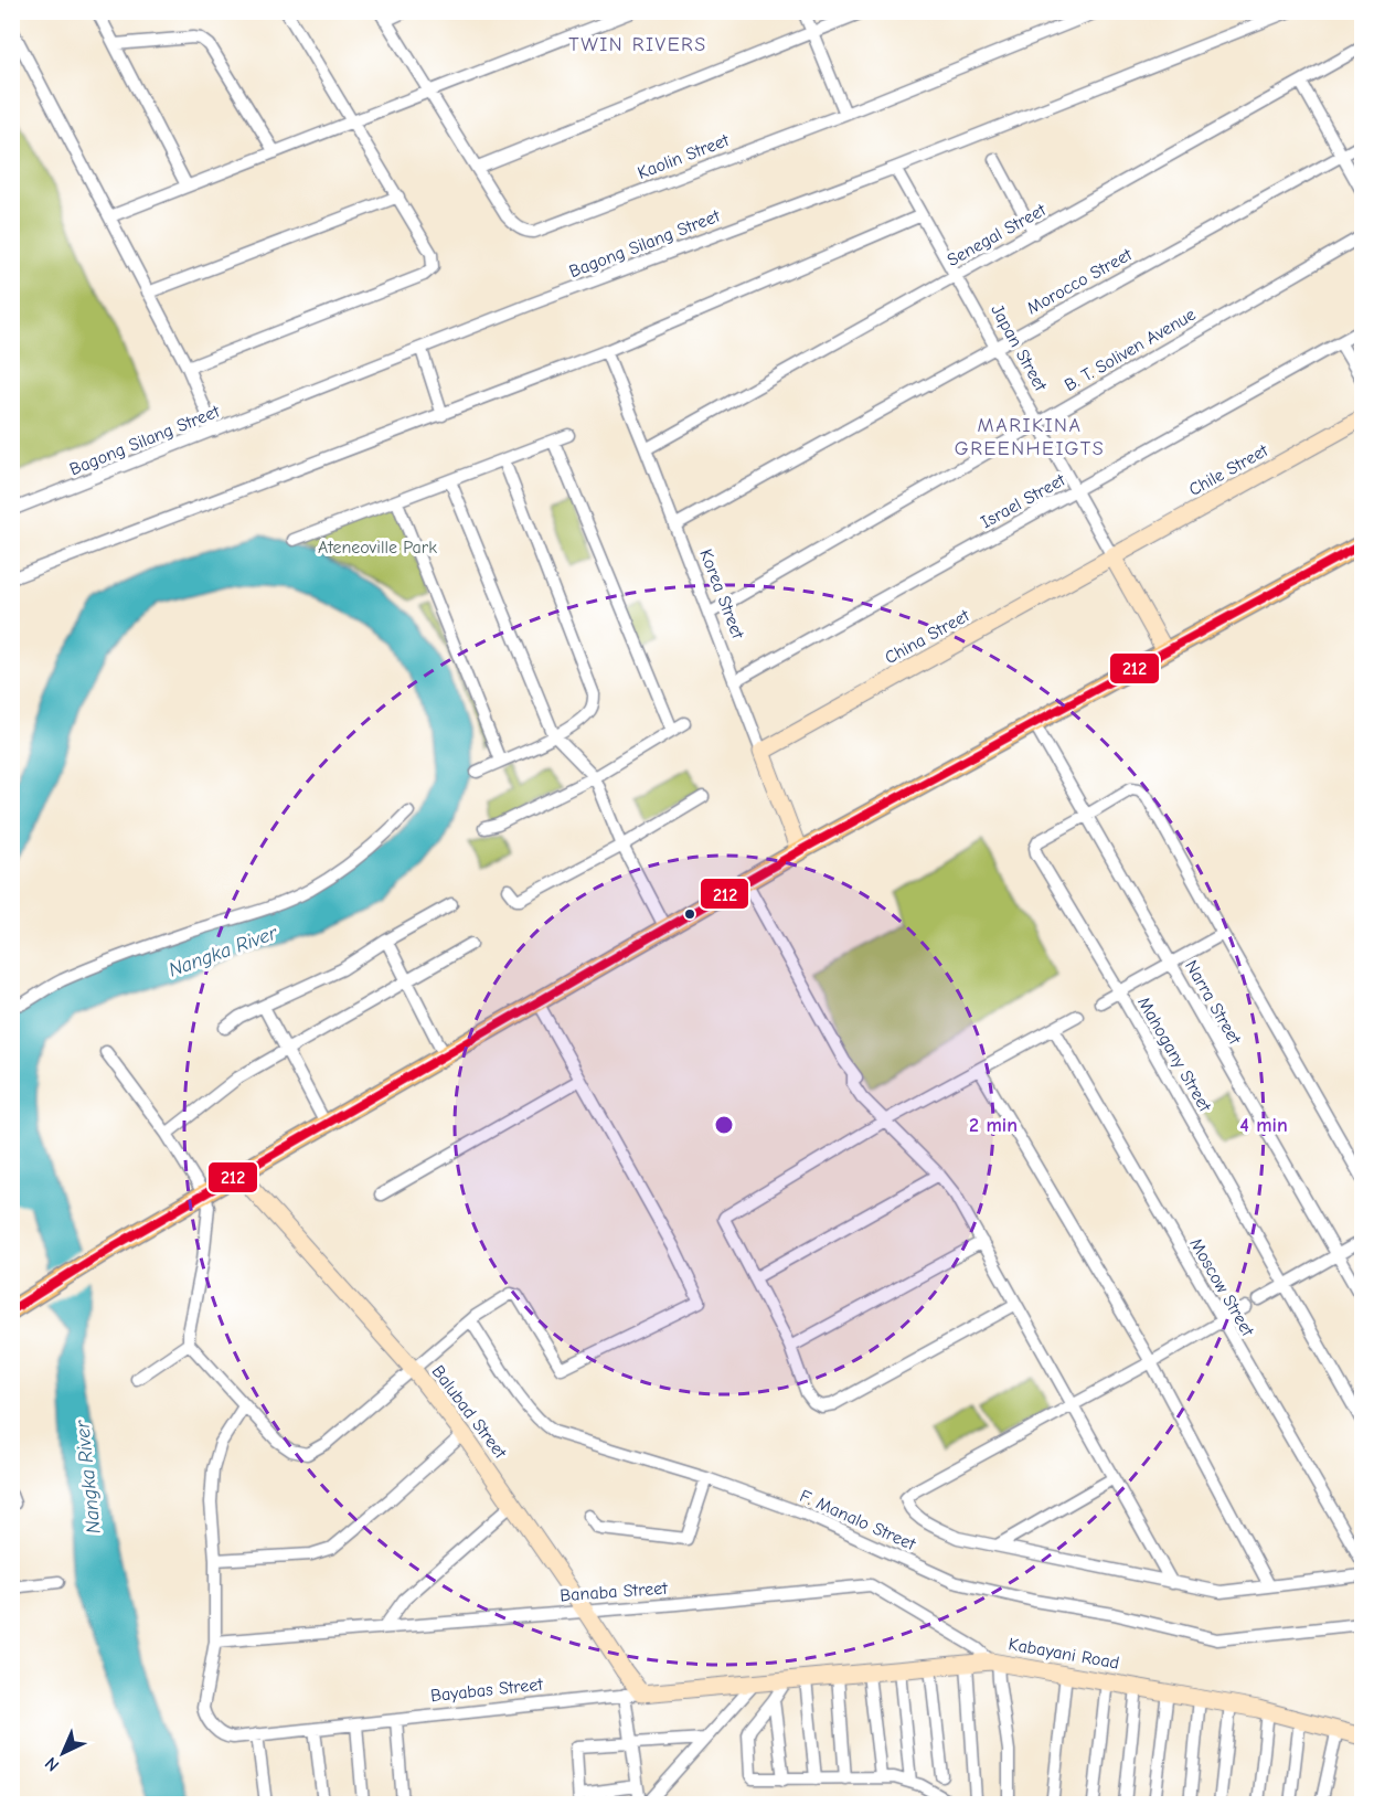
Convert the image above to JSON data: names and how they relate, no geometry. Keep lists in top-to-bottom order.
{
  "streets": {
    "street": [
      "Kaolin Street",
      "Senegal Street",
      "Bagong Silang Street",
      "Morocco Street",
      "Japan Street",
      "B. T. Soliven Avenue",
      "Chile Street",
      "Israel Street",
      "Korea Street",
      "China Street",
      "Narra Street",
      "Mahogany Street",
      "Moscow Street",
      "Balubad Street",
      "F. Manalo Street",
      "Banaba Street",
      "Kabayani Road",
      "Bayabas Street"
    ]
  },
  "crossings": [
    ["Senegal Street", "Japan Street"],
    ["Senegal Street", "Korea Street"],
    ["Bagong Silang Street", "Japan Street"],
    ["Morocco Street", "Japan Street"],
    ["Morocco Street", "Korea Street"],
    ["Japan Street", "B. T. Soliven Avenue"],
    ["Japan Street", "Chile Street"],
    ["Japan Street", "Israel Street"],
    ["Japan Street", "China Street"],
    ["B. T. Soliven Avenue", "Korea Street"],
    ["Chile Street", "China Street"],
    ["Israel Street", "Korea Street"],
    ["Korea Street", "China Street"],
    ["Narra Street", "Mahogany Street"],
    ["Balubad Street", "Banaba Street"],
    ["Balubad Street", "Bayabas Street"],
    ["Banaba Street", "Kabayani Road"],
    ["Banaba Street", "Bayabas Street"],
    ["Kabayani Road", "Bayabas Street"]
  ],
  "districts": ["TWIN RIVERS", "MARIKINA GREENHEIGTS"],
  "water": ["Nangka River"],
  "parks": ["Ateneoville Park"],
  "lines": ["transit line 212"],
  "north": "bottom left",
  "rings": ["2 min", "4 min"]
}
